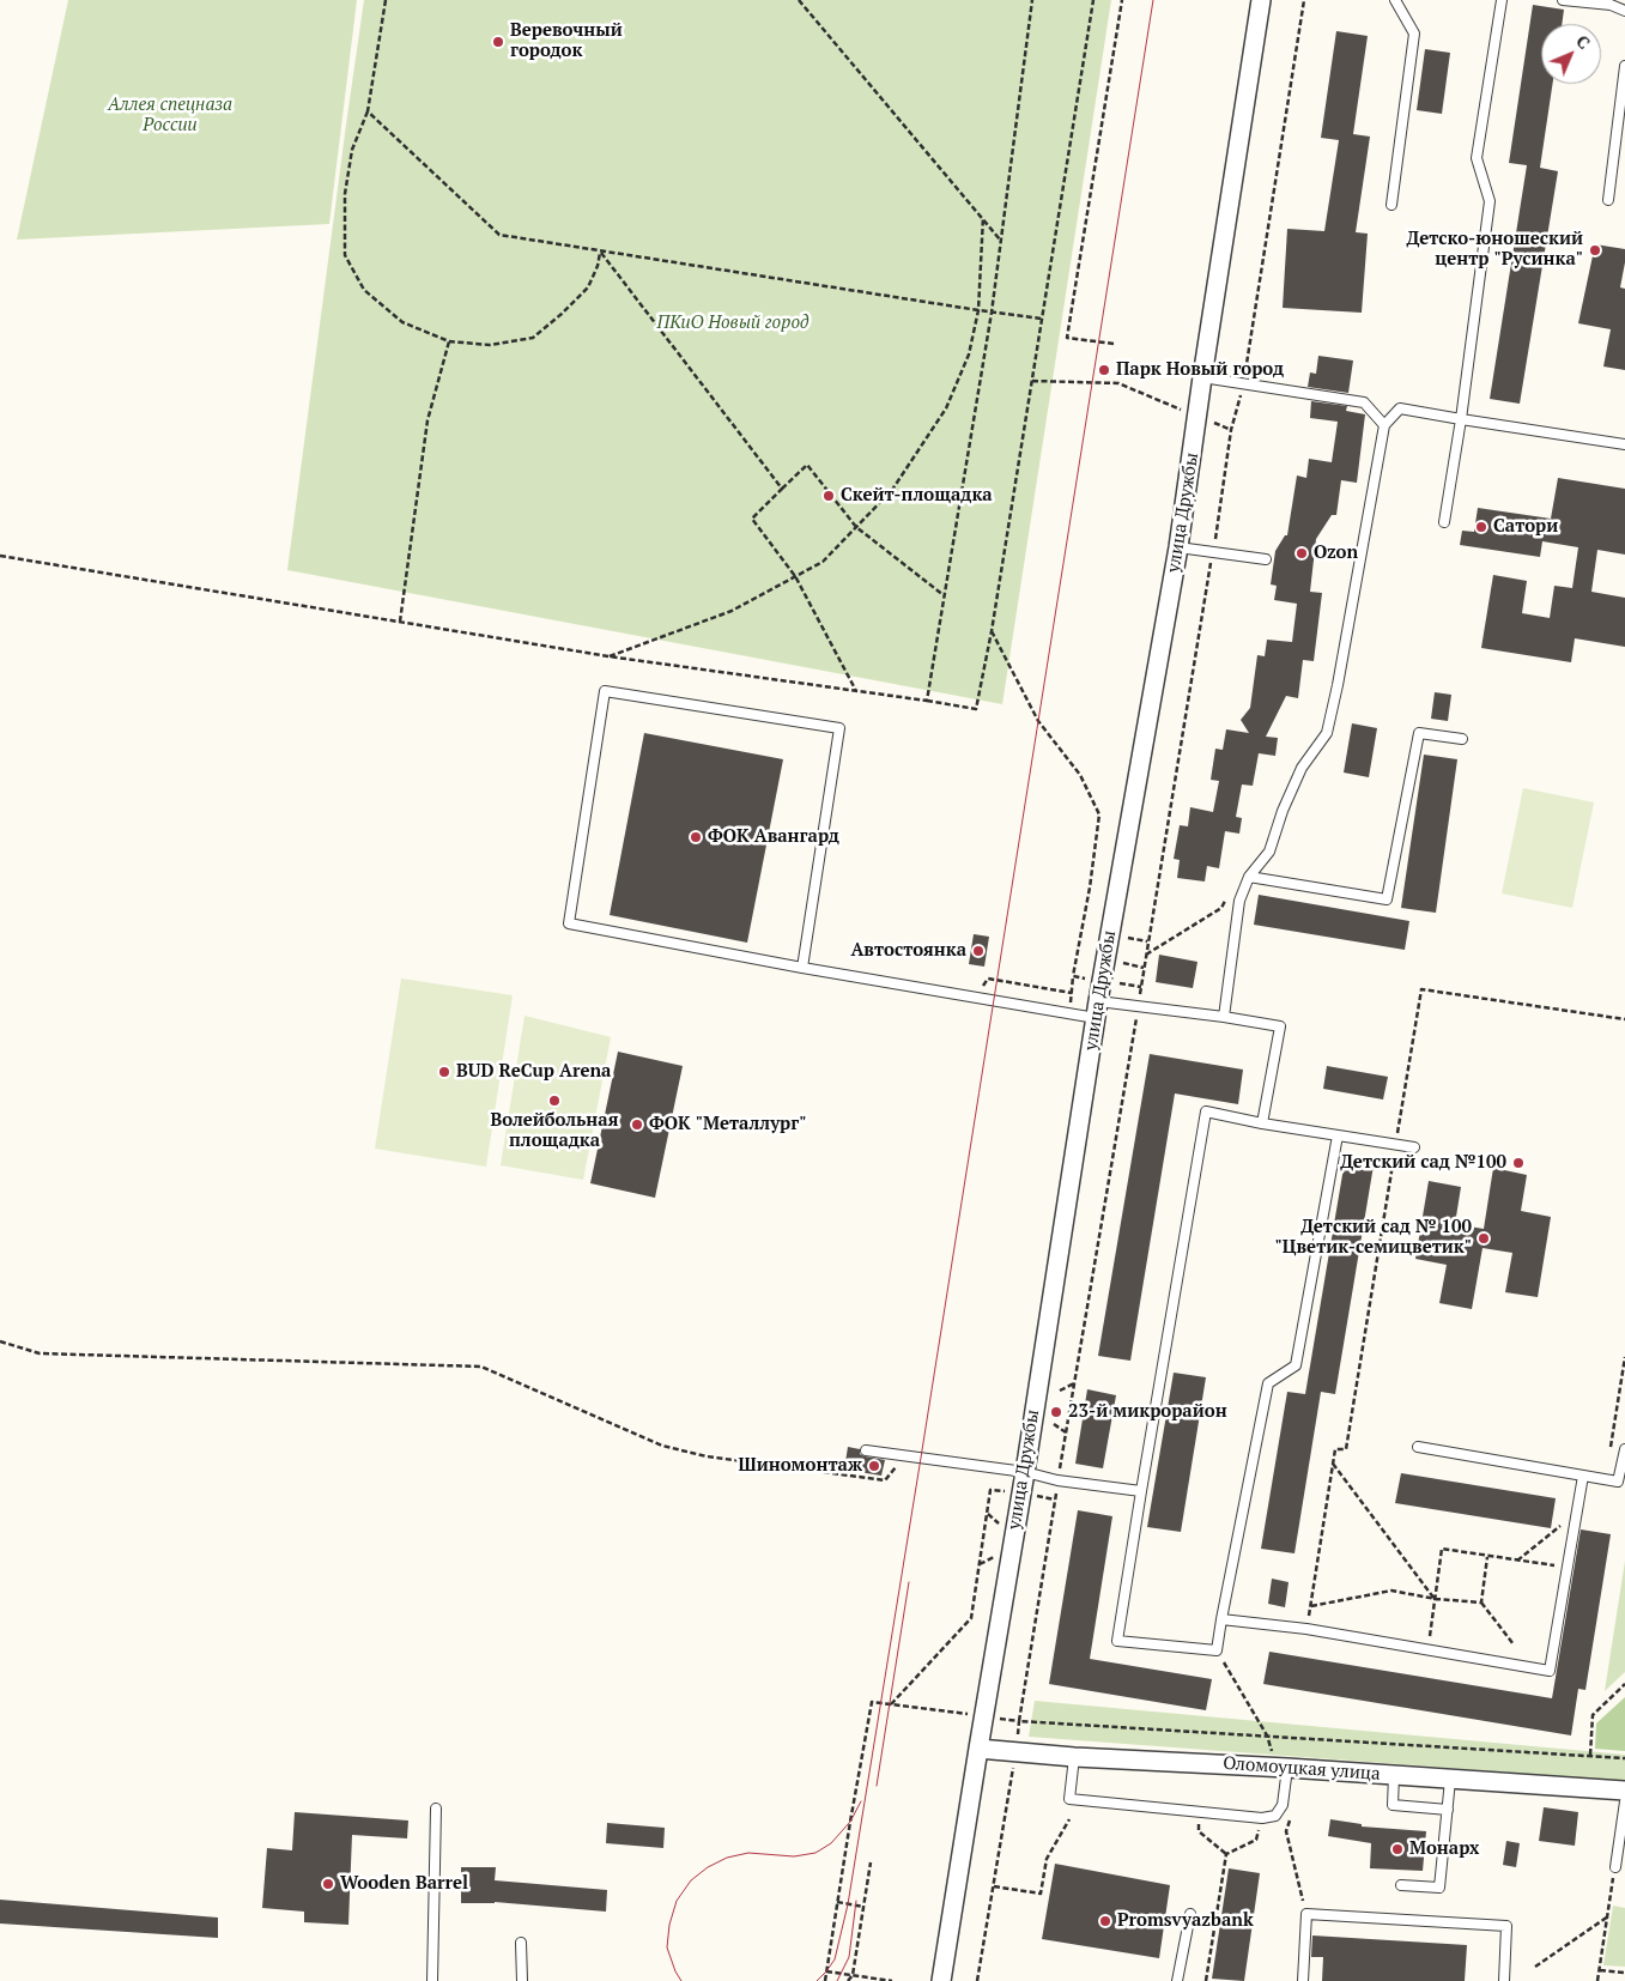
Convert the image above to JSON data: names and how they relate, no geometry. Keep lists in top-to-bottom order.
{
  "streets": {
    "street": ["улица Дружбы", "Оломоуцкая улица"]
  },
  "crossings": [
    ["улица Дружбы", "Оломоуцкая улица"]
  ],
  "parks": ["Аллея спецназа России", "ПКиО Новый город"],
  "places": [
    "Веревочный городок",
    "Детско-юношеский центр \"Русинка\"",
    "Парк Новый город",
    "Скейт-площадка",
    "Сатори",
    "Ozon",
    "ФОК Авангард",
    "Автостоянка",
    "BUD ReCup Arena",
    "Волейбольная площадка",
    "ФОК \"Металлург\"",
    "Детский сад №100",
    "Детский сад № 100 \"Цветик-семицветик\"",
    "23-й микрорайон",
    "Шиномонтаж",
    "Монарх",
    "Wooden Barrel",
    "Promsvyazbank"
  ],
  "north": "top right"
}
